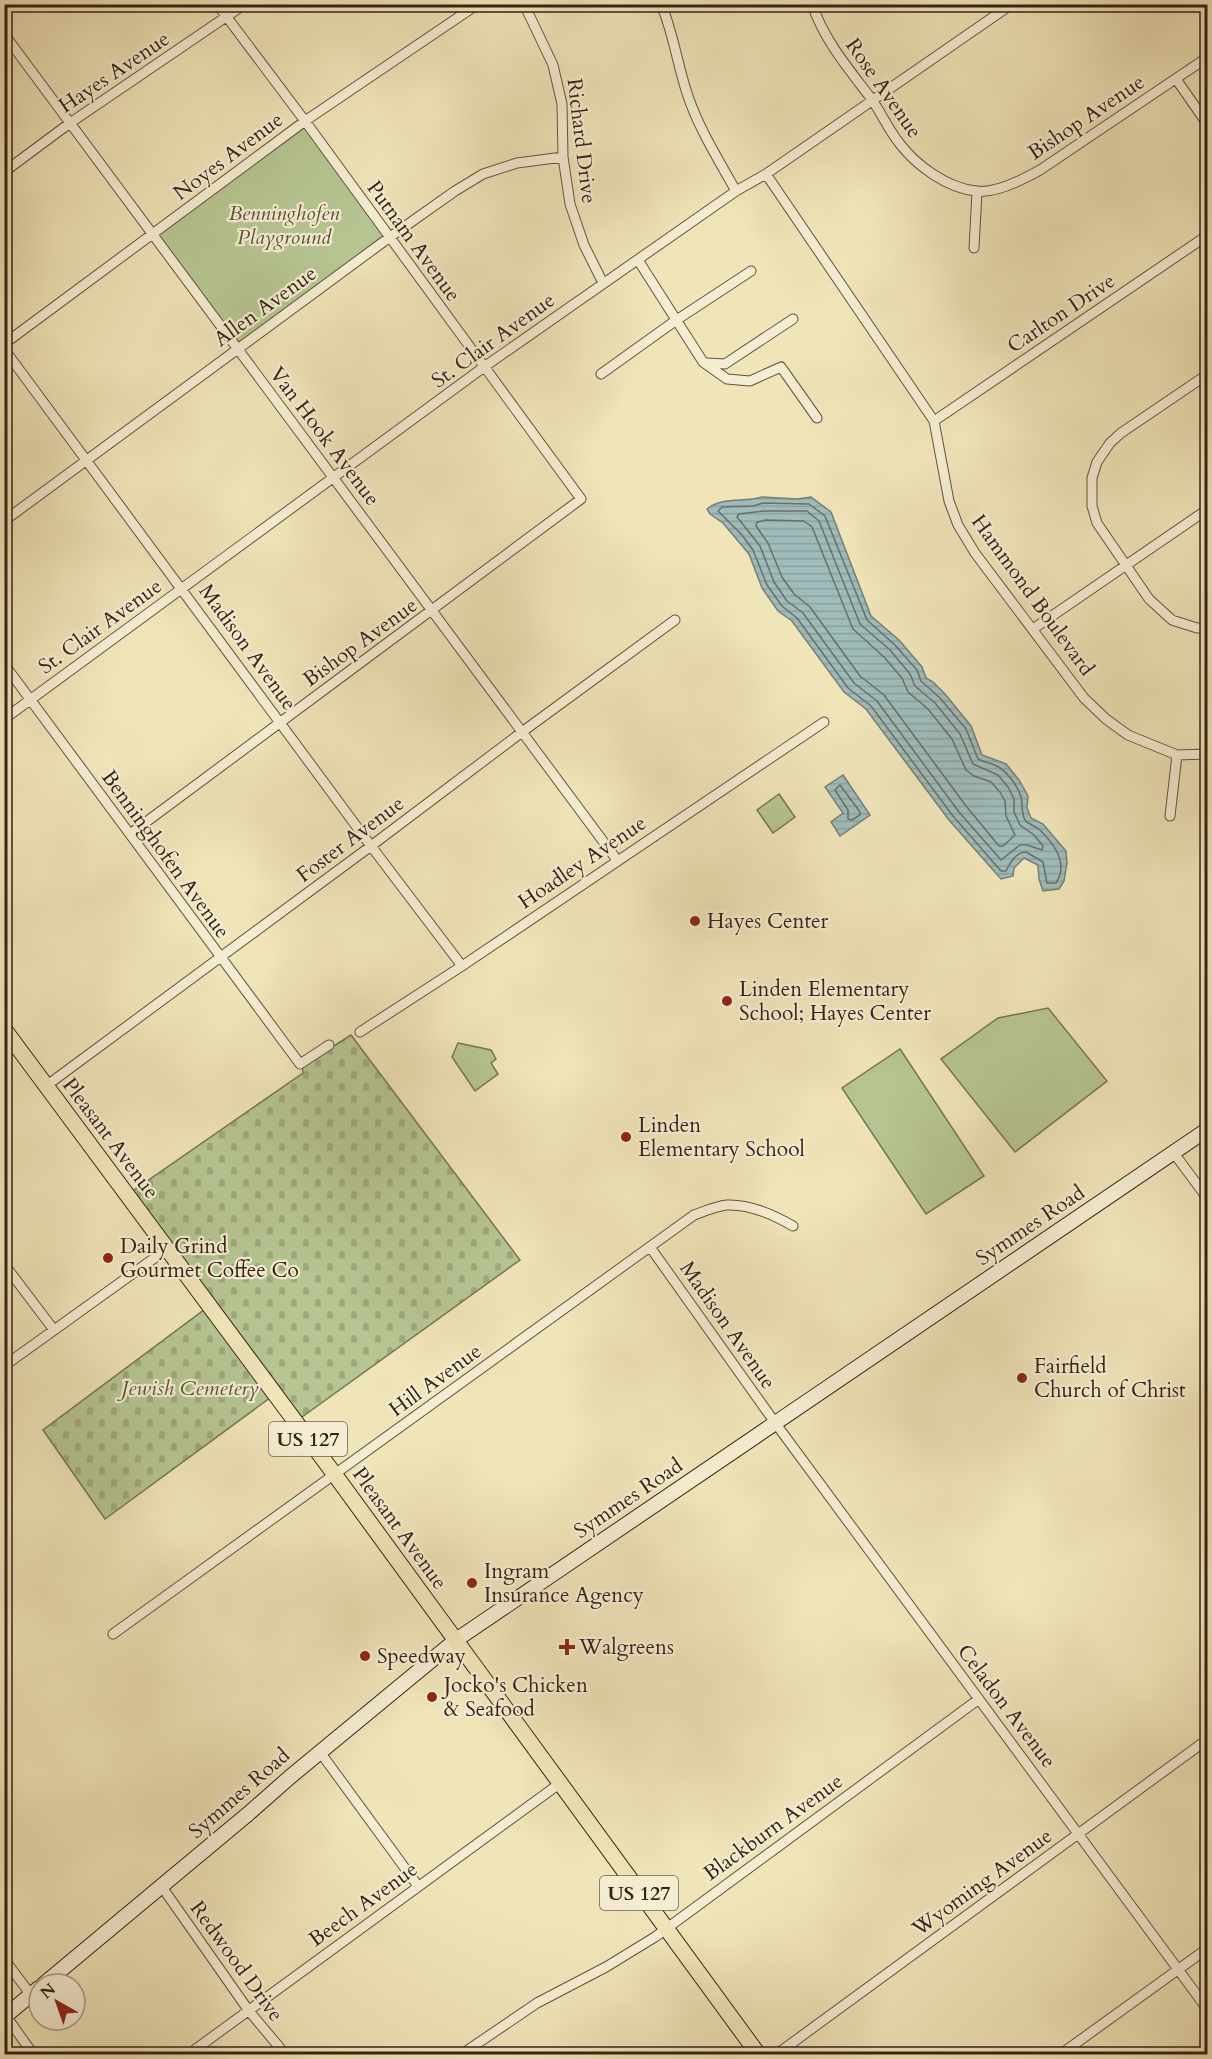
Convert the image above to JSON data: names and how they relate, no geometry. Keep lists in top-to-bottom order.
{
  "streets": {
    "main road": ["Pleasant Avenue", "Symmes Road", "US 127"],
    "street": [
      "Hayes Avenue",
      "Rose Avenue",
      "Bishop Avenue",
      "Richard Drive",
      "Noyes Avenue",
      "Putnam Avenue",
      "Allen Avenue",
      "Carlton Drive",
      "St. Clair Avenue",
      "Van Hook Avenue",
      "Hammond Boulevard",
      "Madison Avenue",
      "Foster Avenue",
      "Benninghofen Avenue",
      "Hoadley Avenue",
      "Hill Avenue",
      "Celadon Avenue",
      "Blackburn Avenue",
      "Wyoming Avenue",
      "Beech Avenue",
      "Redwood Drive"
    ]
  },
  "crossings": [
    ["Hayes Avenue", "Putnam Avenue"],
    ["Hayes Avenue", "Van Hook Avenue"],
    ["Rose Avenue", "Bishop Avenue"],
    ["Rose Avenue", "St. Clair Avenue"],
    ["Bishop Avenue", "Putnam Avenue"],
    ["Bishop Avenue", "Van Hook Avenue"],
    ["Bishop Avenue", "Madison Avenue"],
    ["Bishop Avenue", "Benninghofen Avenue"],
    ["Richard Drive", "Allen Avenue"],
    ["Richard Drive", "St. Clair Avenue"],
    ["Noyes Avenue", "Putnam Avenue"],
    ["Noyes Avenue", "Van Hook Avenue"],
    ["Putnam Avenue", "Allen Avenue"],
    ["Putnam Avenue", "St. Clair Avenue"],
    ["Allen Avenue", "Van Hook Avenue"],
    ["Allen Avenue", "Madison Avenue"],
    ["Carlton Drive", "Hammond Boulevard"],
    ["St. Clair Avenue", "Van Hook Avenue"],
    ["St. Clair Avenue", "Hammond Boulevard"],
    ["St. Clair Avenue", "Madison Avenue"],
    ["St. Clair Avenue", "Benninghofen Avenue"],
    ["Van Hook Avenue", "Foster Avenue"],
    ["Van Hook Avenue", "Hoadley Avenue"],
    ["Madison Avenue", "Foster Avenue"],
    ["Madison Avenue", "Hoadley Avenue"],
    ["Madison Avenue", "Symmes Road"],
    ["Madison Avenue", "Hill Avenue"],
    ["Madison Avenue", "Celadon Avenue"],
    ["Foster Avenue", "Benninghofen Avenue"],
    ["Foster Avenue", "Pleasant Avenue"],
    ["Pleasant Avenue", "Symmes Road"],
    ["Pleasant Avenue", "Hill Avenue"],
    ["Pleasant Avenue", "Blackburn Avenue"],
    ["Pleasant Avenue", "Beech Avenue"],
    ["Symmes Road", "Celadon Avenue"],
    ["Symmes Road", "Redwood Drive"],
    ["Celadon Avenue", "Blackburn Avenue"],
    ["Celadon Avenue", "Wyoming Avenue"],
    ["Beech Avenue", "Redwood Drive"]
  ],
  "parks": ["Benninghofen Playground", "Jewish Cemetery"],
  "places": {
    "other": [
      "Hayes Center",
      "Linden Elementary School; Hayes Center",
      "Linden Elementary School",
      "Daily Grind Gourmet Coffee Co",
      "Fairfield Church of Christ",
      "Ingram Insurance Agency",
      "Speedway",
      "Jocko's Chicken & Seafood"
    ],
    "health": ["Walgreens"]
  },
  "north": "top left"
}
